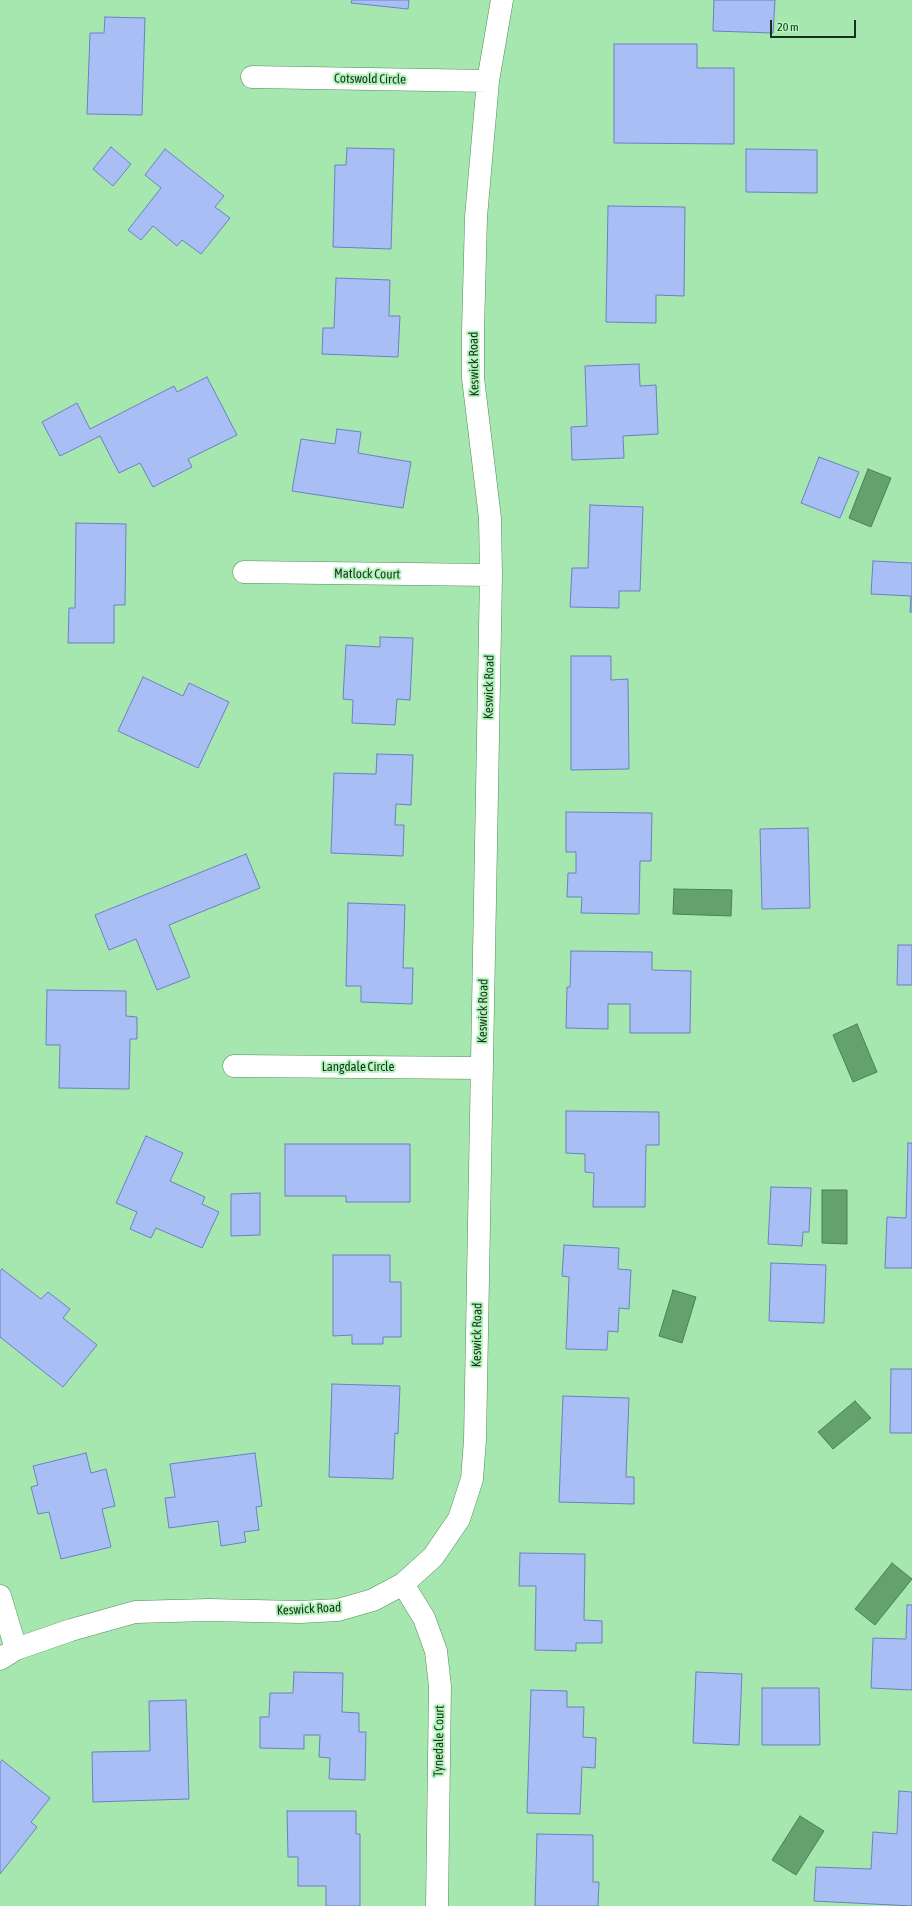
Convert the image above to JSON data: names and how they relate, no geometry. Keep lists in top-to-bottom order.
{
  "streets": {
    "street": [
      "Cotswold Circle",
      "Keswick Road",
      "Matlock Court",
      "Langdale Circle",
      "Tynedale Court"
    ]
  },
  "crossings": [
    ["Cotswold Circle", "Keswick Road"],
    ["Keswick Road", "Matlock Court"],
    ["Keswick Road", "Langdale Circle"],
    ["Keswick Road", "Tynedale Court"]
  ],
  "scale_bar": "20 m"
}
